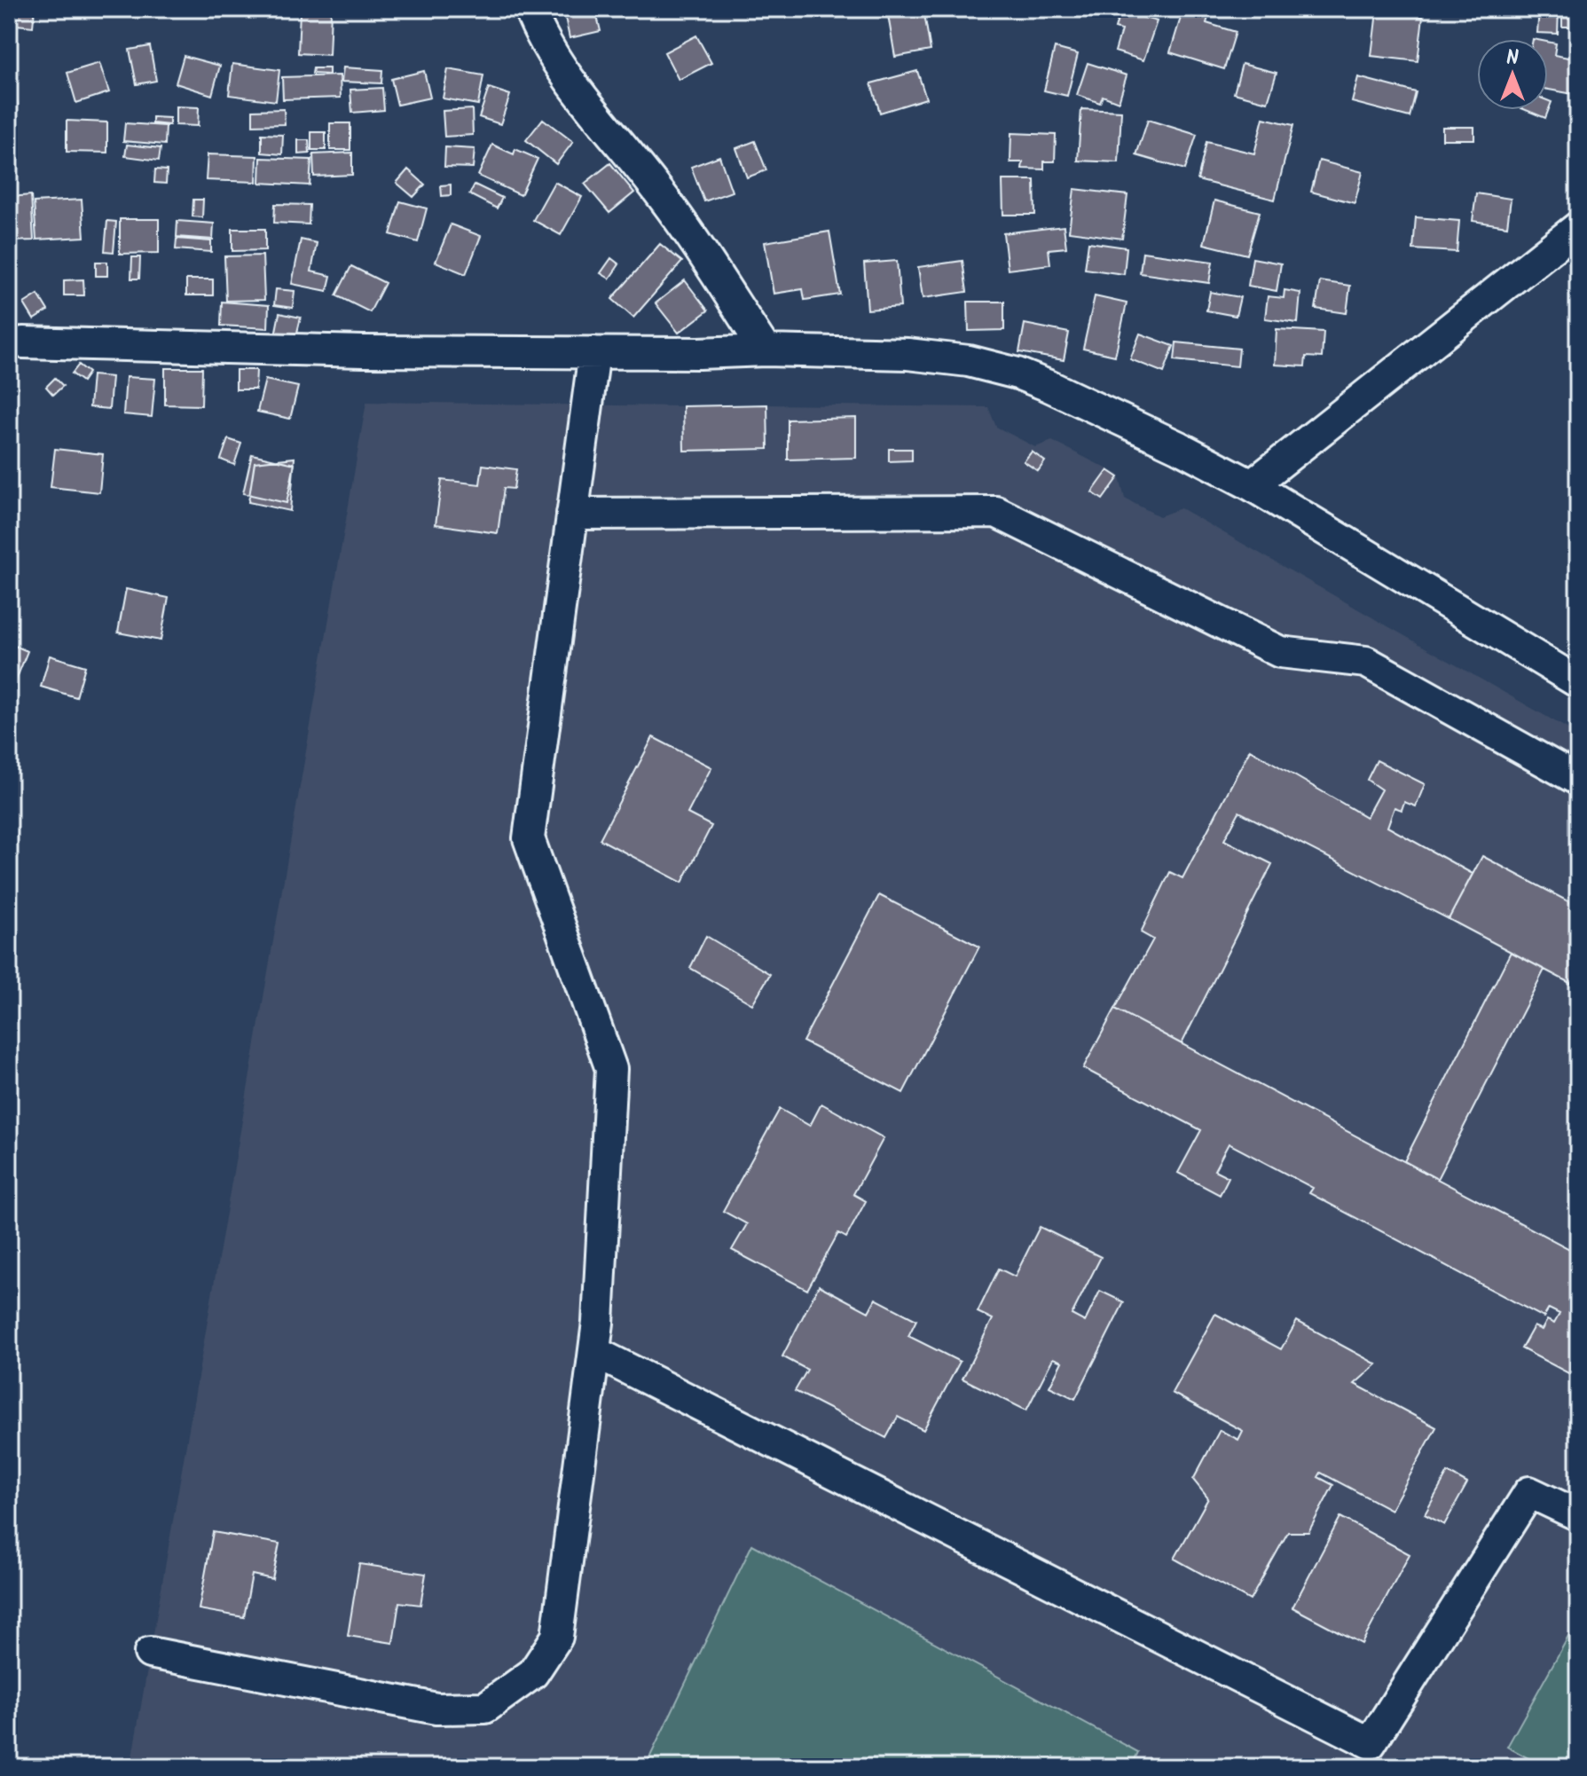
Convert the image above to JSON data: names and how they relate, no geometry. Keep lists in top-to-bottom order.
{
  "north": "top"
}
